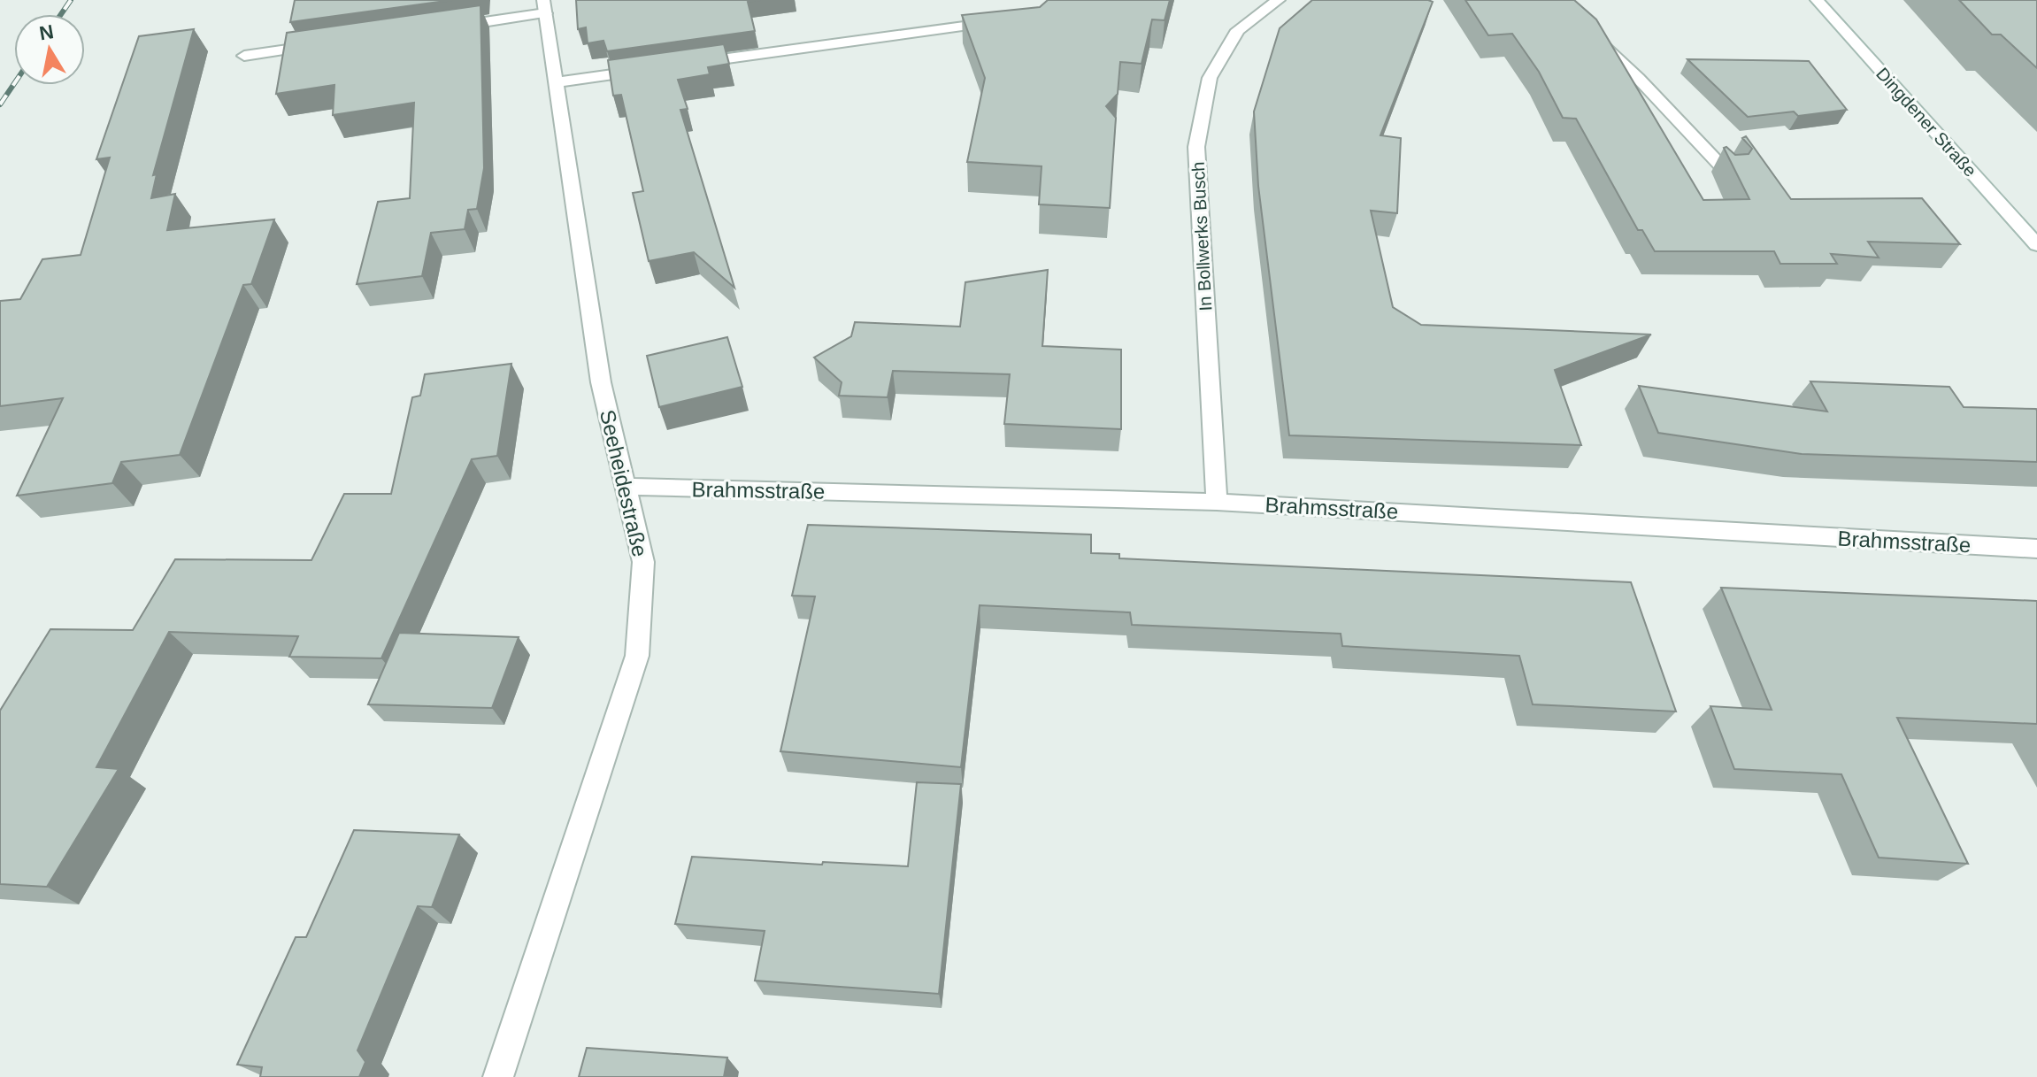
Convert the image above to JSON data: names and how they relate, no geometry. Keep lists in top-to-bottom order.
{
  "streets": {
    "street": [
      "Dingdener Straße",
      "In Bollwerks Busch",
      "Seeheidestraße",
      "Brahmsstraße"
    ]
  },
  "crossings": [
    ["In Bollwerks Busch", "Brahmsstraße"],
    ["Seeheidestraße", "Brahmsstraße"]
  ],
  "north": "top"
}
